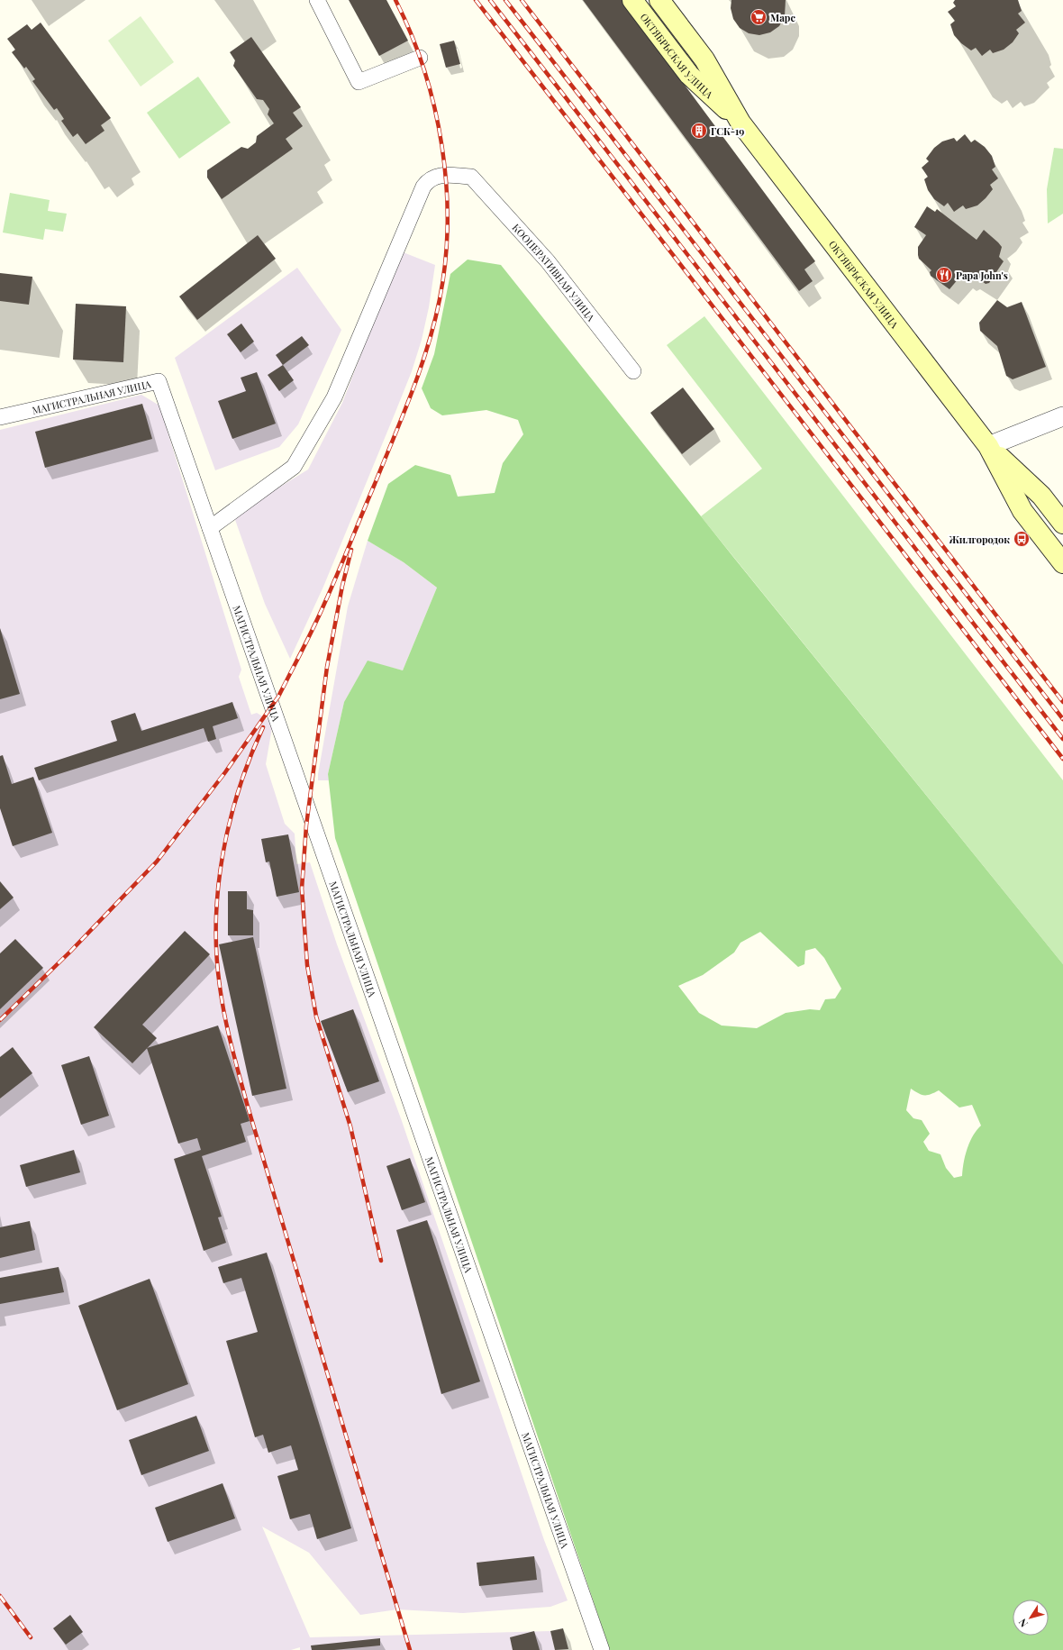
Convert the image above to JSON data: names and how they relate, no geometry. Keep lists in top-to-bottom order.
{
  "streets": {
    "main road": ["ОКТЯБРЬСКАЯ УЛИЦА"],
    "street": ["КООПЕРАТИВНАЯ УЛИЦА", "МАГИСТРАЛЬНАЯ УЛИЦА"]
  },
  "crossings": [
    ["КООПЕРАТИВНАЯ УЛИЦА", "МАГИСТРАЛЬНАЯ УЛИЦА"]
  ],
  "places": {
    "supermarket": ["Марс"],
    "building": ["ГСК-19"],
    "restaurant": ["Papa John's"],
    "bus stop": ["Жилгородок"]
  },
  "north": "bottom left"
}
